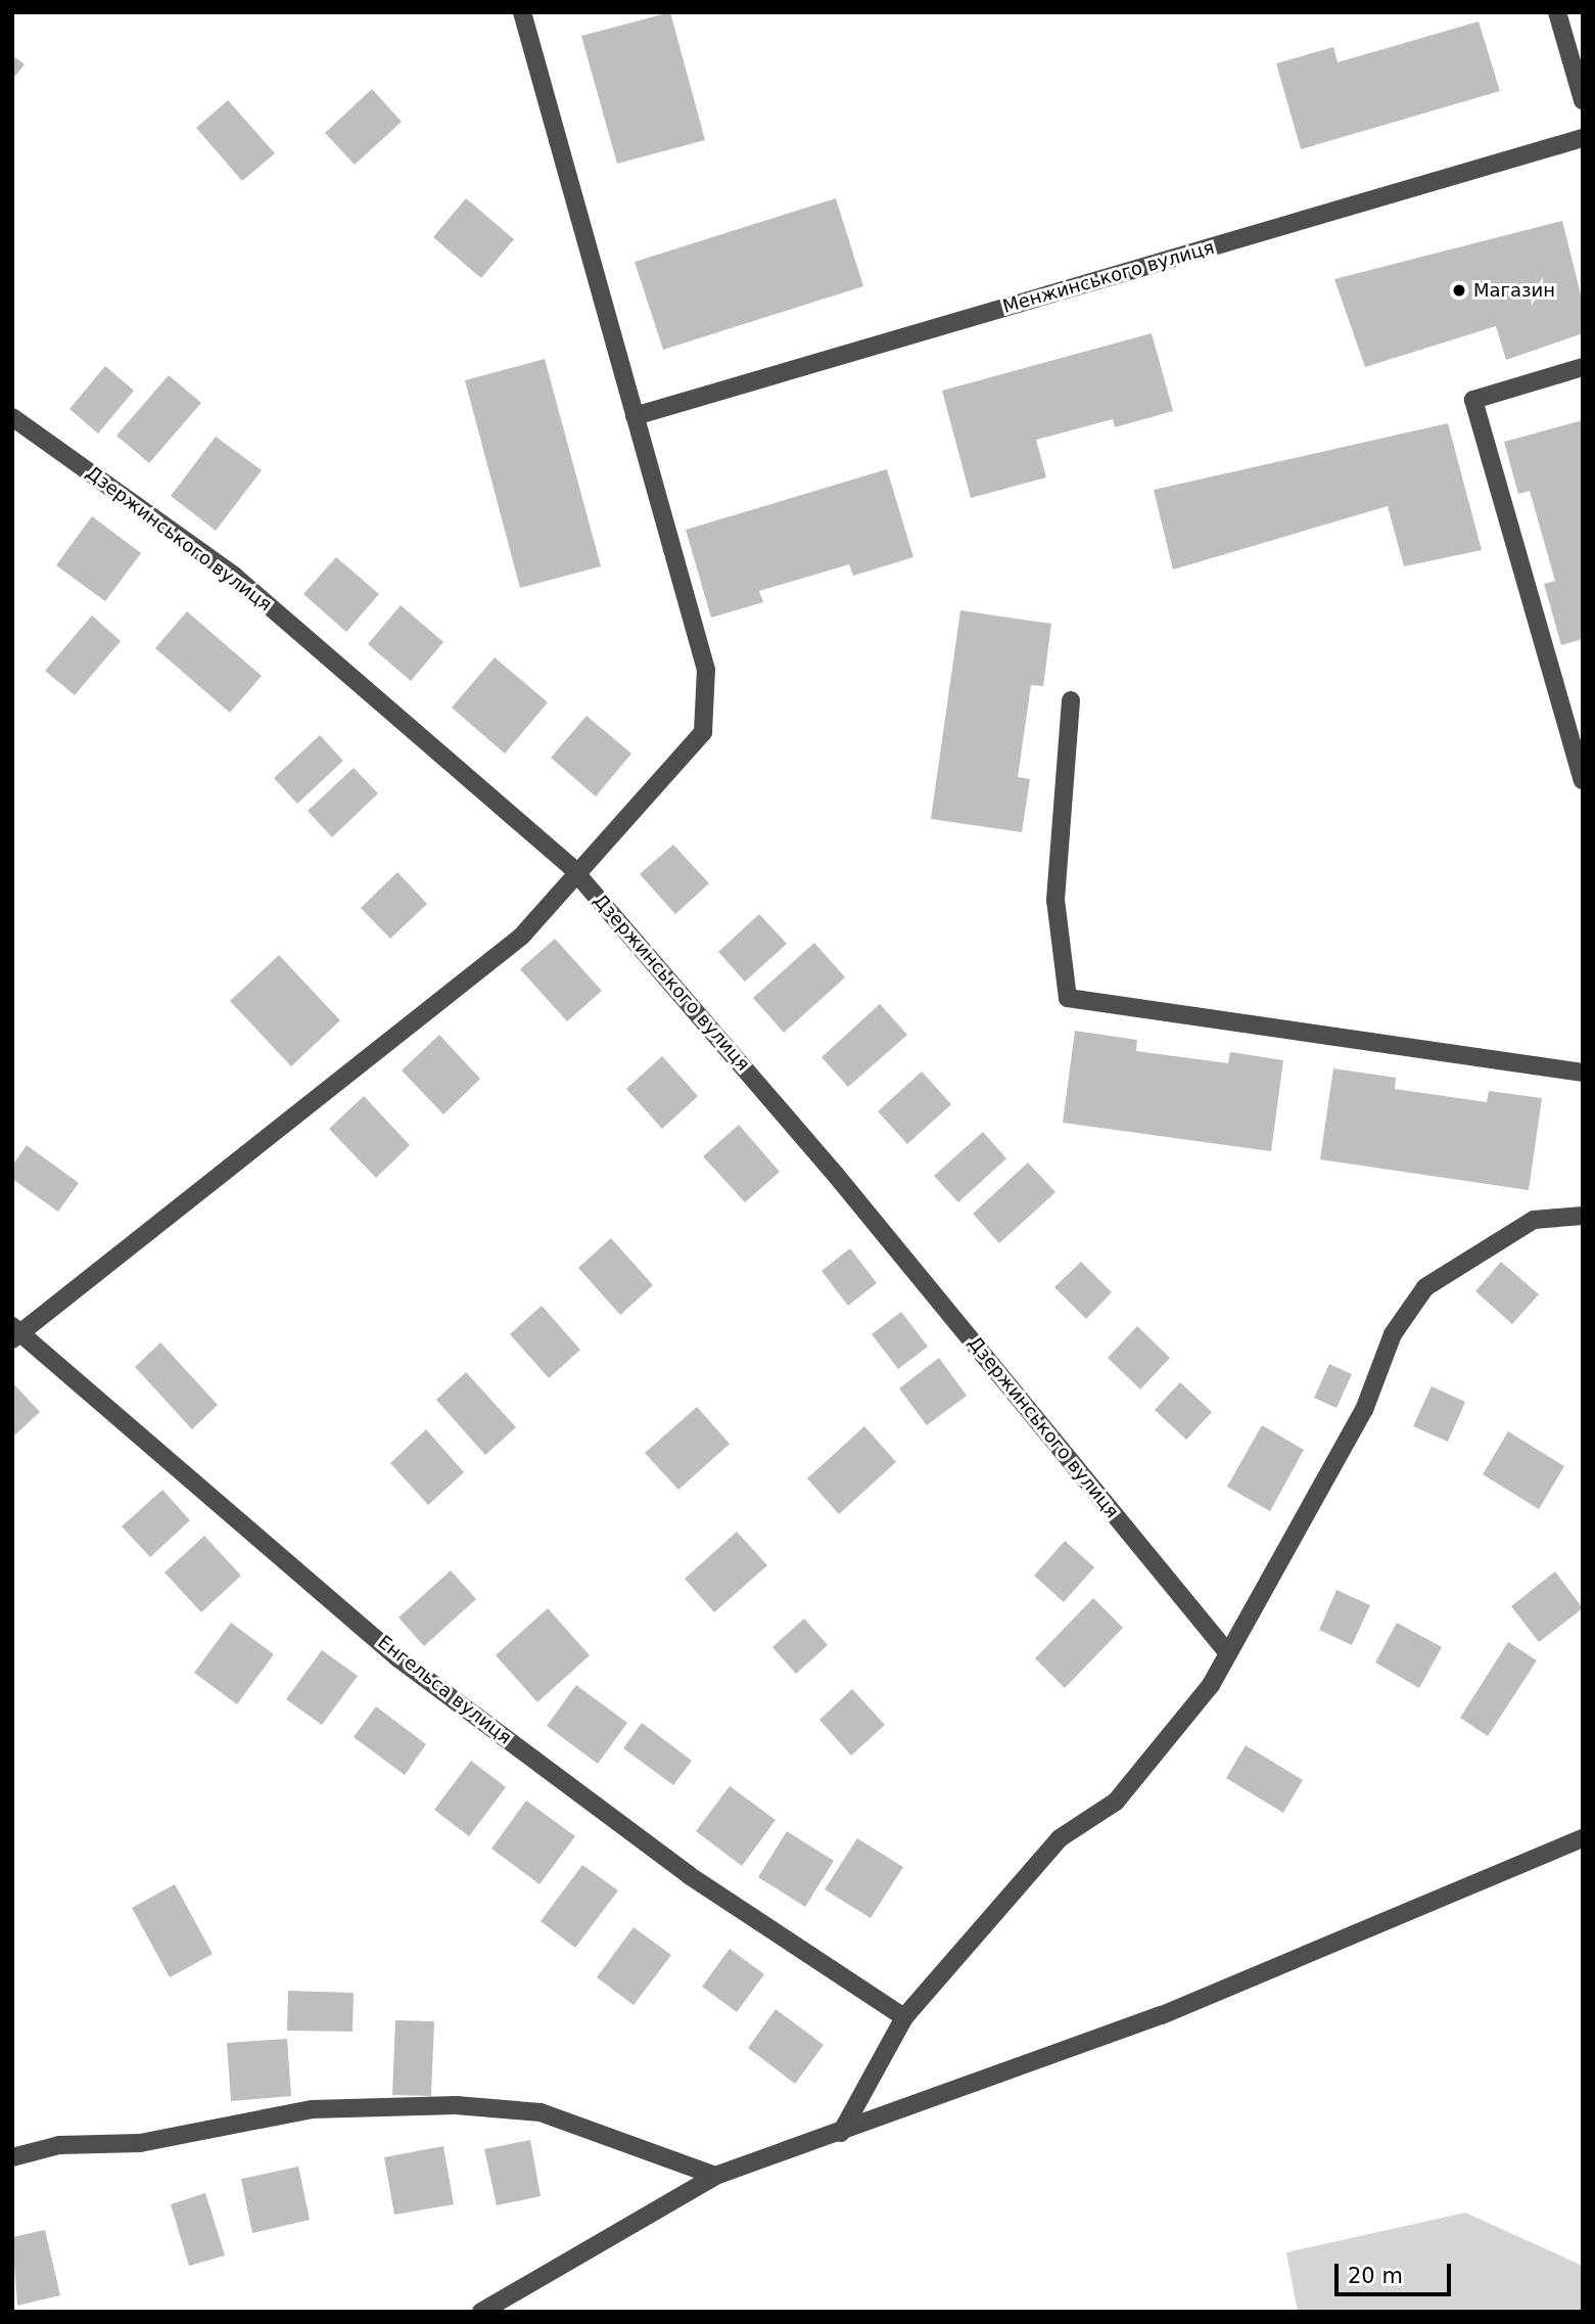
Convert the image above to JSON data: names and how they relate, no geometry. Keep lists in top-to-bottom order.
{
  "streets": {
    "street": ["Менжинського вулиця", "Дзержинського вулиця", "Енгельса вулиця"]
  },
  "places": ["Магазин"],
  "scale_bar": "20 m"
}
